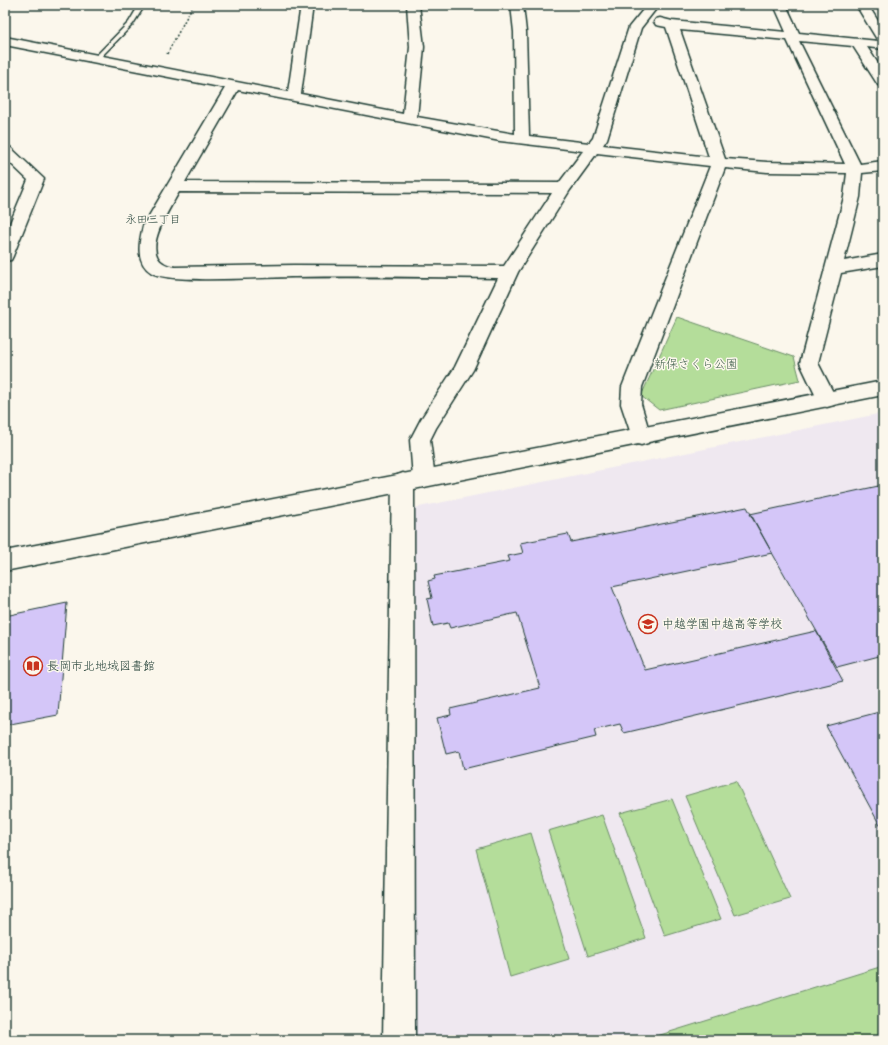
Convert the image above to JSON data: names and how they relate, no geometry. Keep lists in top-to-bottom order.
{
  "districts": ["永田三丁目"],
  "parks": ["新保さくら公園"],
  "places": {
    "school or university": ["中越学園中越高等学校"],
    "library": ["長岡市北地域図書館"]
  }
}
